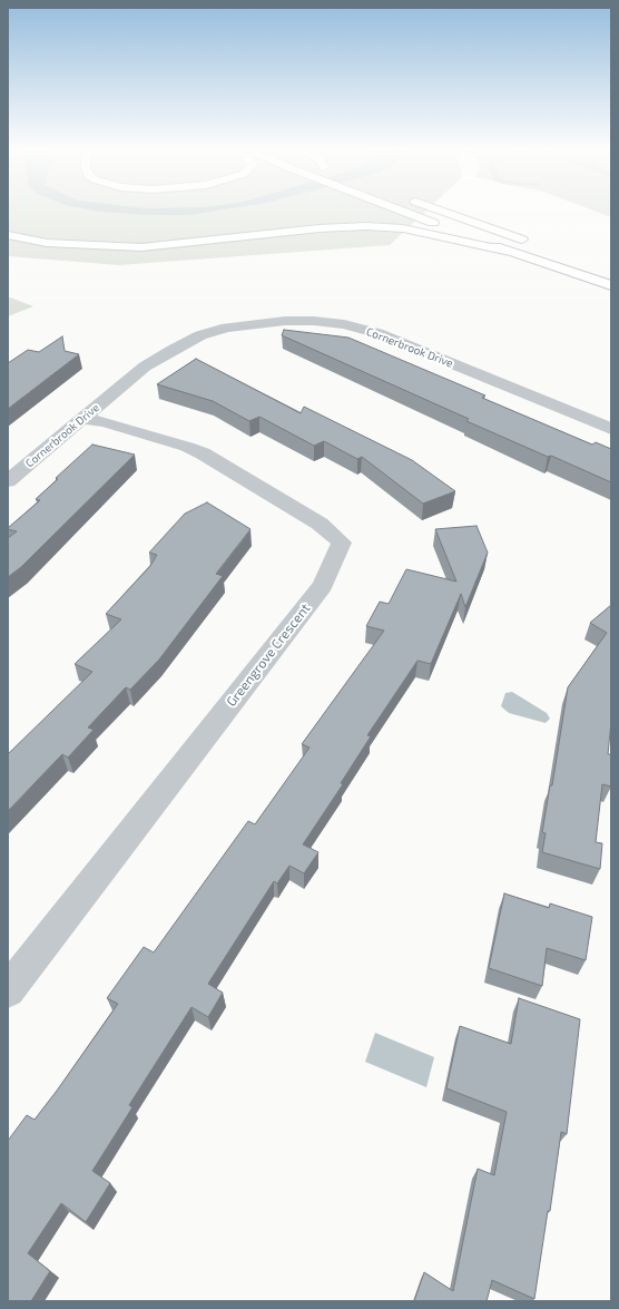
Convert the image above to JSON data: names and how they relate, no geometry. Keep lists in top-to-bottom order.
{
  "streets": {
    "street": ["Cornerbrook Drive", "Greengrove Crescent"]
  },
  "crossings": [
    ["Cornerbrook Drive", "Greengrove Crescent"]
  ]
}
